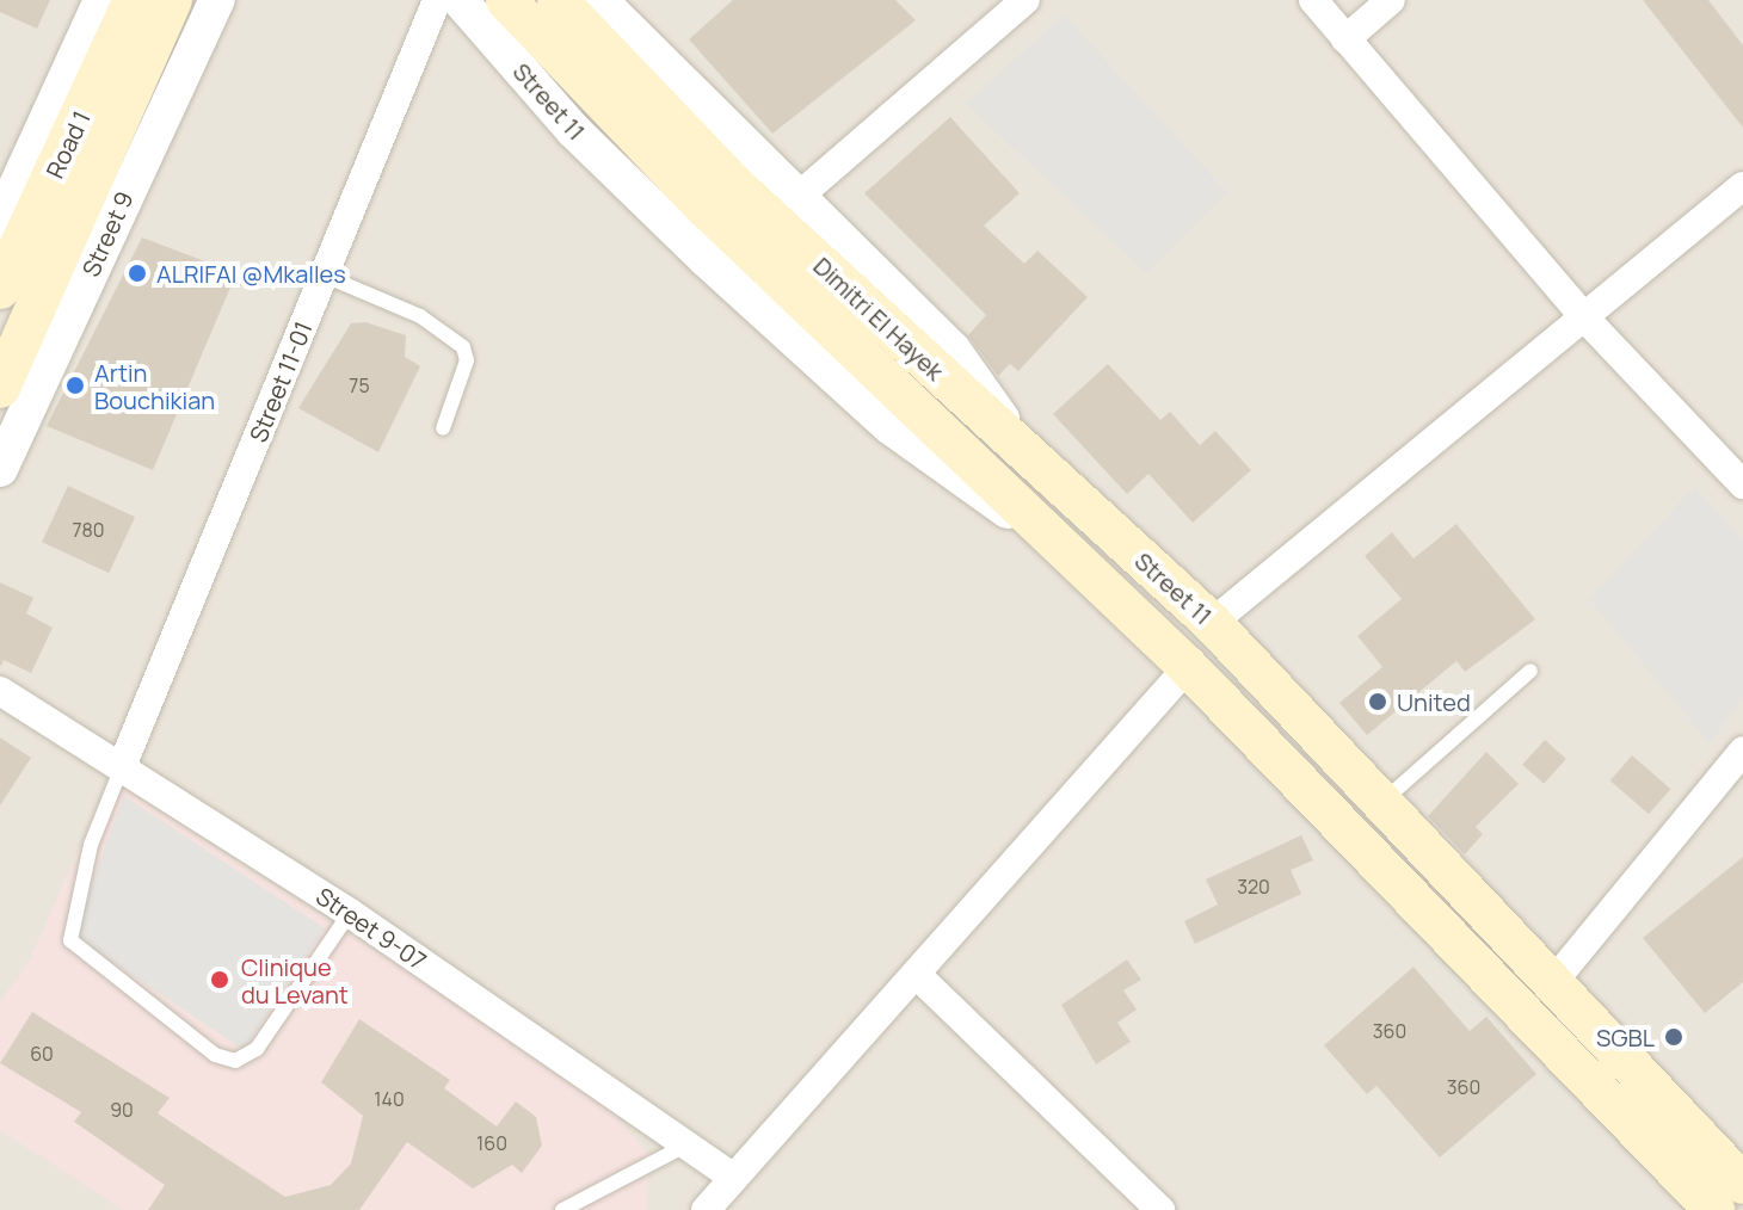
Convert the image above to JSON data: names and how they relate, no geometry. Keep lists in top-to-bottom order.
{
  "streets": {
    "main road": [
      "Street 11",
      "Road 1",
      "Street 9",
      "Dimitri El Hayek"
    ],
    "street": ["Street 11-01", "Street 9-07"]
  },
  "crossings": [
    ["Street 11", "Dimitri El Hayek"],
    ["Street 11-01", "Street 9-07"]
  ],
  "places": [
    "ALRIFAI @Mkalles",
    "Artin Bouchikian",
    "United",
    "Clinique du Levant",
    "SGBL"
  ],
  "house_numbers": [
    "75",
    "780",
    "320",
    "360",
    "60",
    "360",
    "140",
    "90",
    "160"
  ]
}
